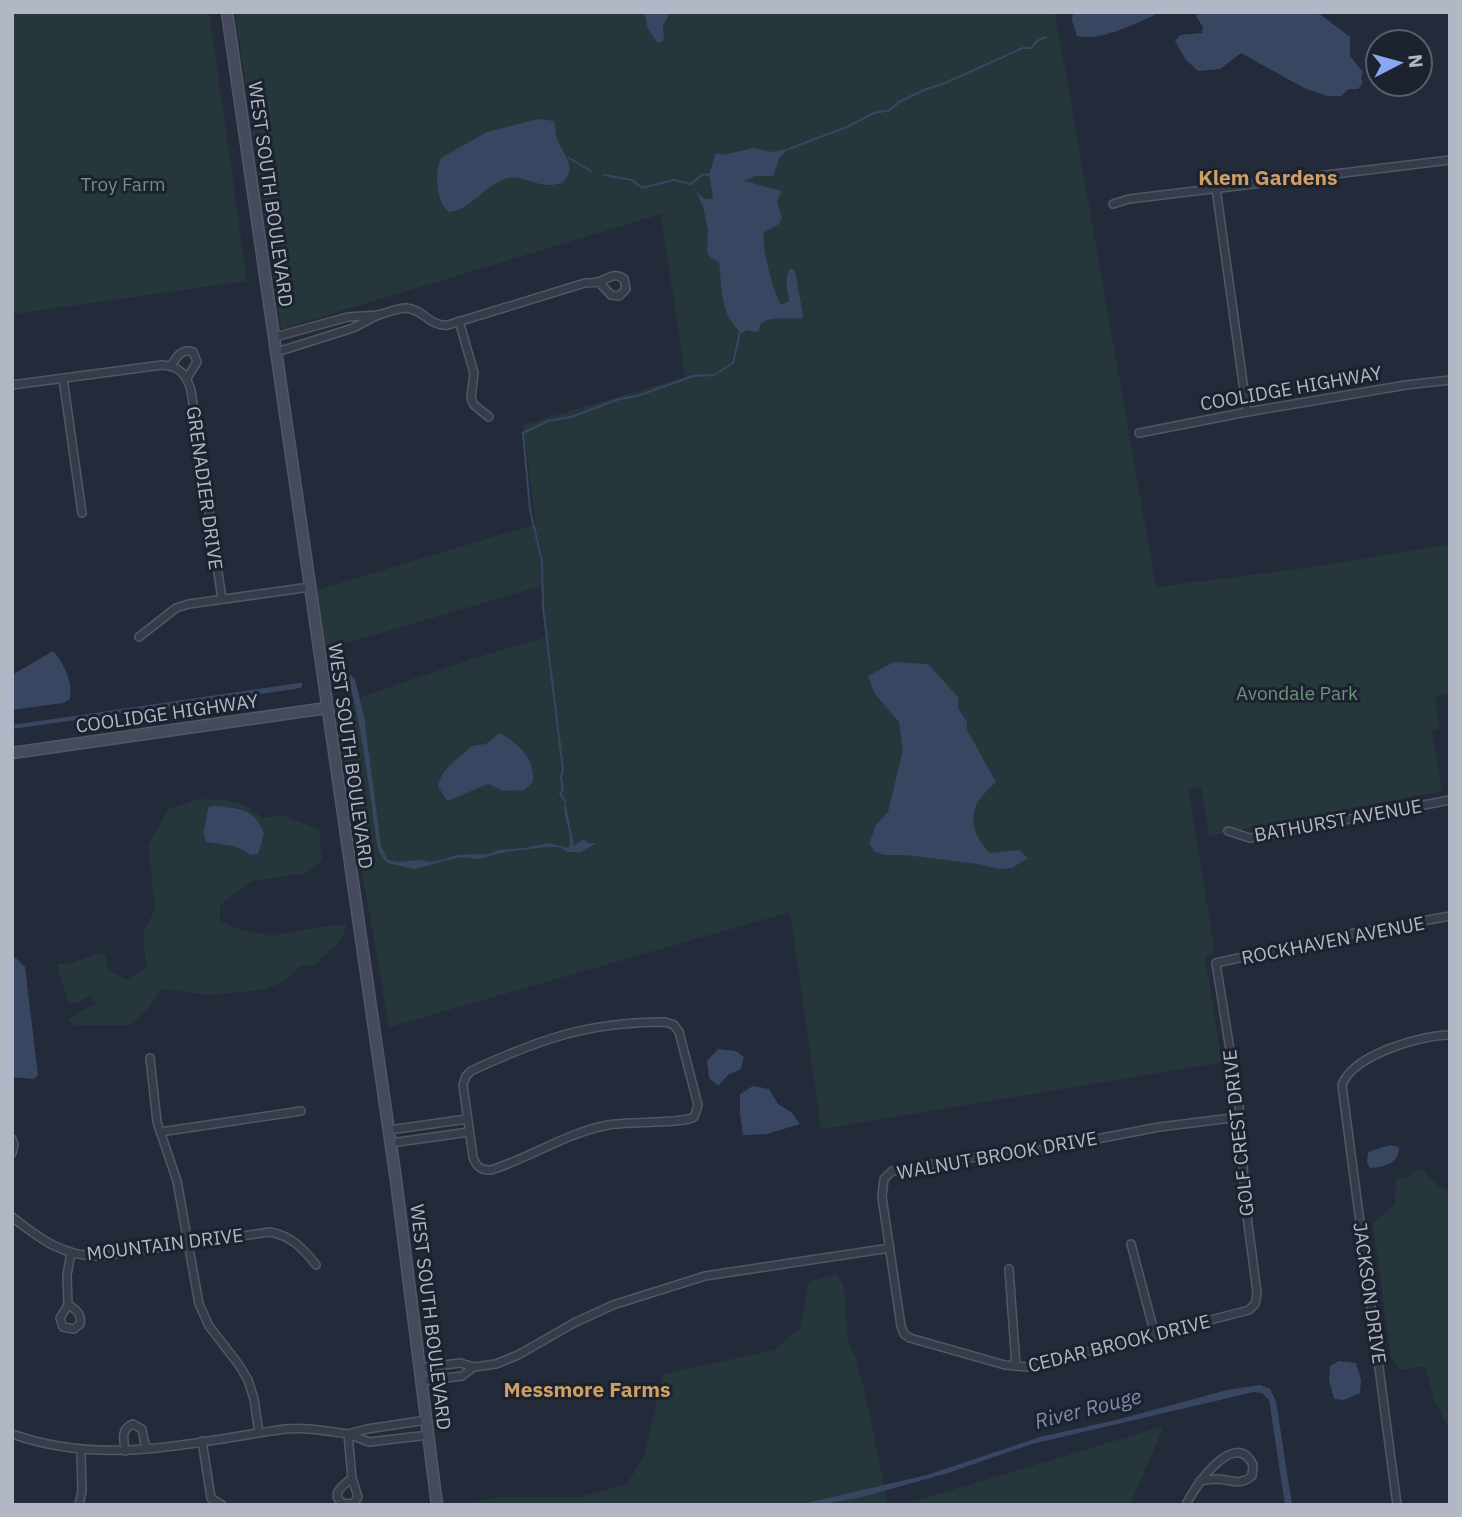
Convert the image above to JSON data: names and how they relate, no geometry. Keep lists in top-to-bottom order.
{
  "streets": {
    "main road": ["WEST SOUTH BOULEVARD", "COOLIDGE HIGHWAY"],
    "street": [
      "GRENADIER DRIVE",
      "BATHURST AVENUE",
      "ROCKHAVEN AVENUE",
      "GOLF CREST DRIVE",
      "WALNUT BROOK DRIVE",
      "MOUNTAIN DRIVE",
      "JACKSON DRIVE",
      "CEDAR BROOK DRIVE"
    ]
  },
  "crossings": [
    ["WEST SOUTH BOULEVARD", "COOLIDGE HIGHWAY"],
    ["ROCKHAVEN AVENUE", "GOLF CREST DRIVE"],
    ["GOLF CREST DRIVE", "WALNUT BROOK DRIVE"],
    ["GOLF CREST DRIVE", "CEDAR BROOK DRIVE"],
    ["WALNUT BROOK DRIVE", "CEDAR BROOK DRIVE"]
  ],
  "districts": ["Klem Gardens", "Messmore Farms"],
  "water": ["River Rouge"],
  "parks": ["Troy Farm", "Avondale Park"],
  "north": "right"
}
